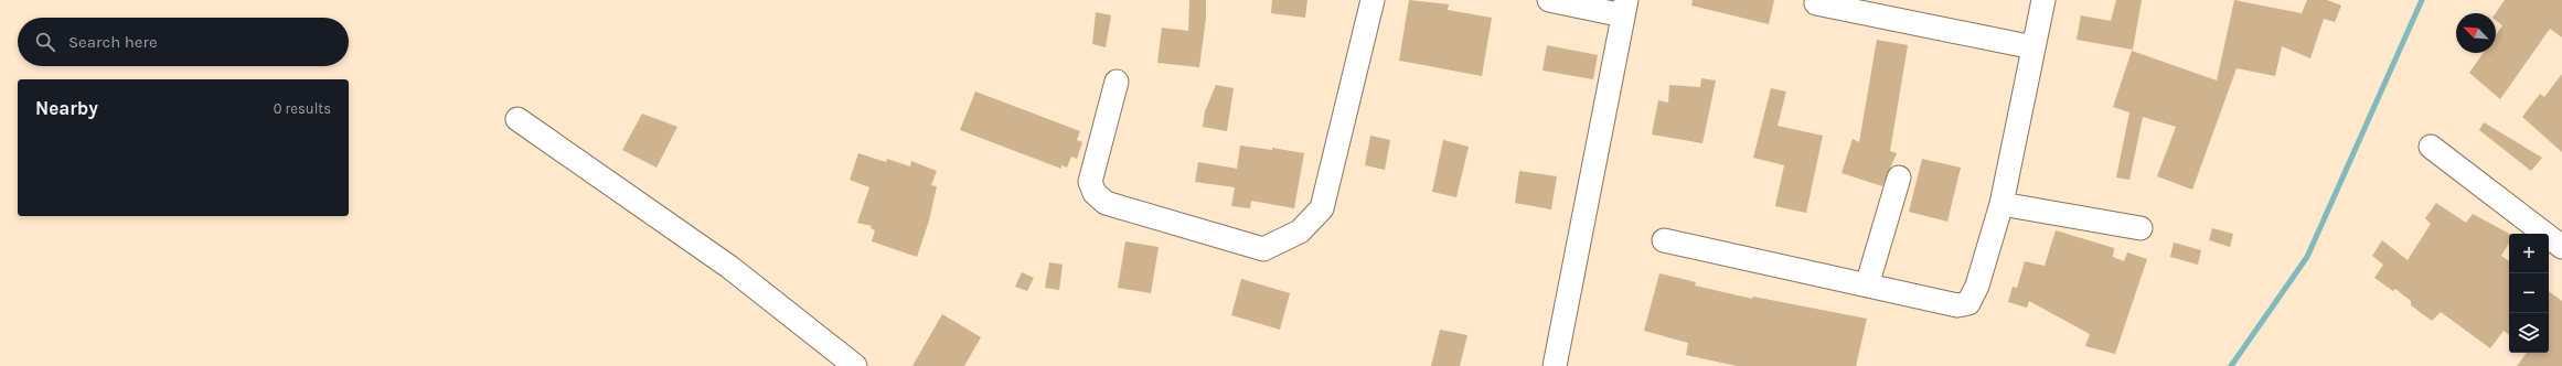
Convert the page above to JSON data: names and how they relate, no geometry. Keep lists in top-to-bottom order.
{
  "north": "top left",
  "page": {
    "search": "Search here",
    "heading": ["Nearby", "0 results"],
    "map_buttons": ["+", "−"]
  }
}
